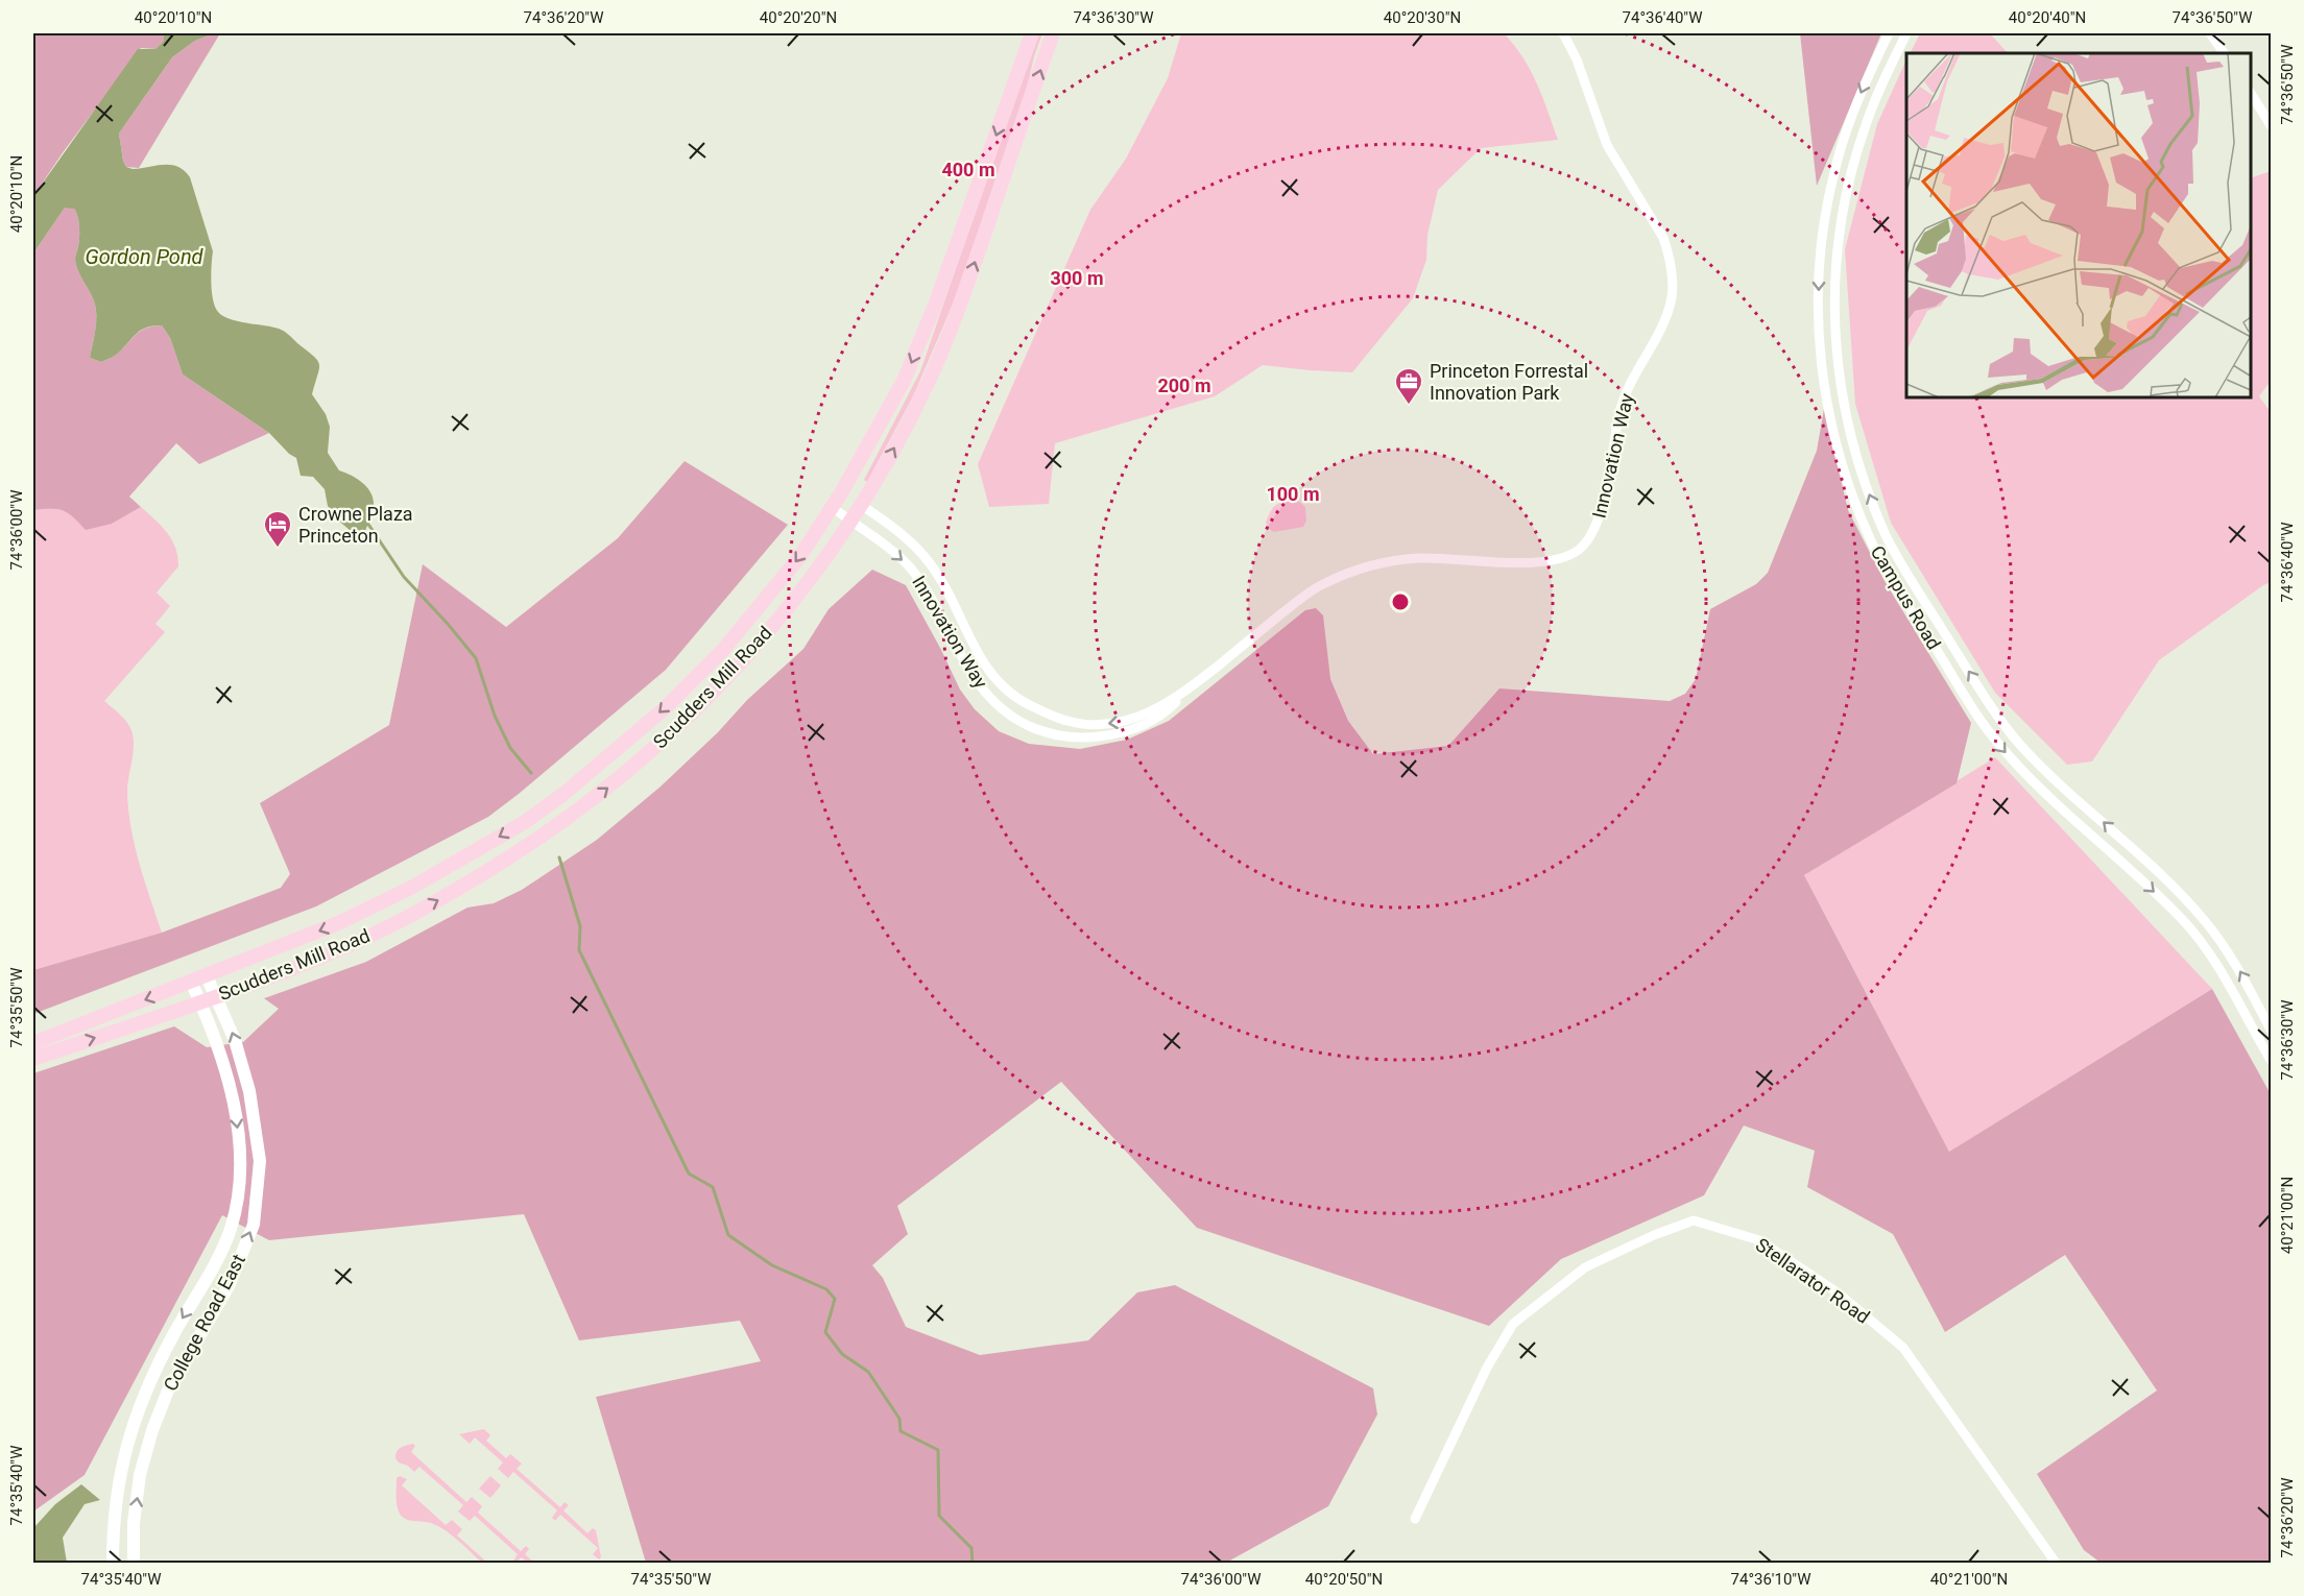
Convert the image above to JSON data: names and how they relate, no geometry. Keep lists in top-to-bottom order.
{
  "streets": {
    "main road": ["Scudders Mill Road"],
    "street": [
      "Innovation Way",
      "Campus Road",
      "Stellarator Road",
      "College Road East"
    ]
  },
  "crossings": [
    ["Innovation Way", "Scudders Mill Road"],
    ["Scudders Mill Road", "College Road East"]
  ],
  "water": ["Gordon Pond"],
  "places": {
    "office": ["Princeton Forrestal Innovation Park"],
    "hotel": ["Crowne Plaza Princeton"]
  },
  "coordinates": [
    "40°20'10\"N",
    "74°36'20\"W",
    "40°20'20\"N",
    "74°36'30\"W",
    "40°20'30\"N",
    "74°36'40\"W",
    "40°20'40\"N",
    "74°36'50\"W",
    "74°36'00\"W",
    "74°35'50\"W",
    "40°21'00\"N",
    "74°35'40\"W",
    "40°20'50\"N",
    "74°36'10\"W"
  ],
  "rings": [
    "400 m",
    "300 m",
    "200 m",
    "100 m"
  ]
}
